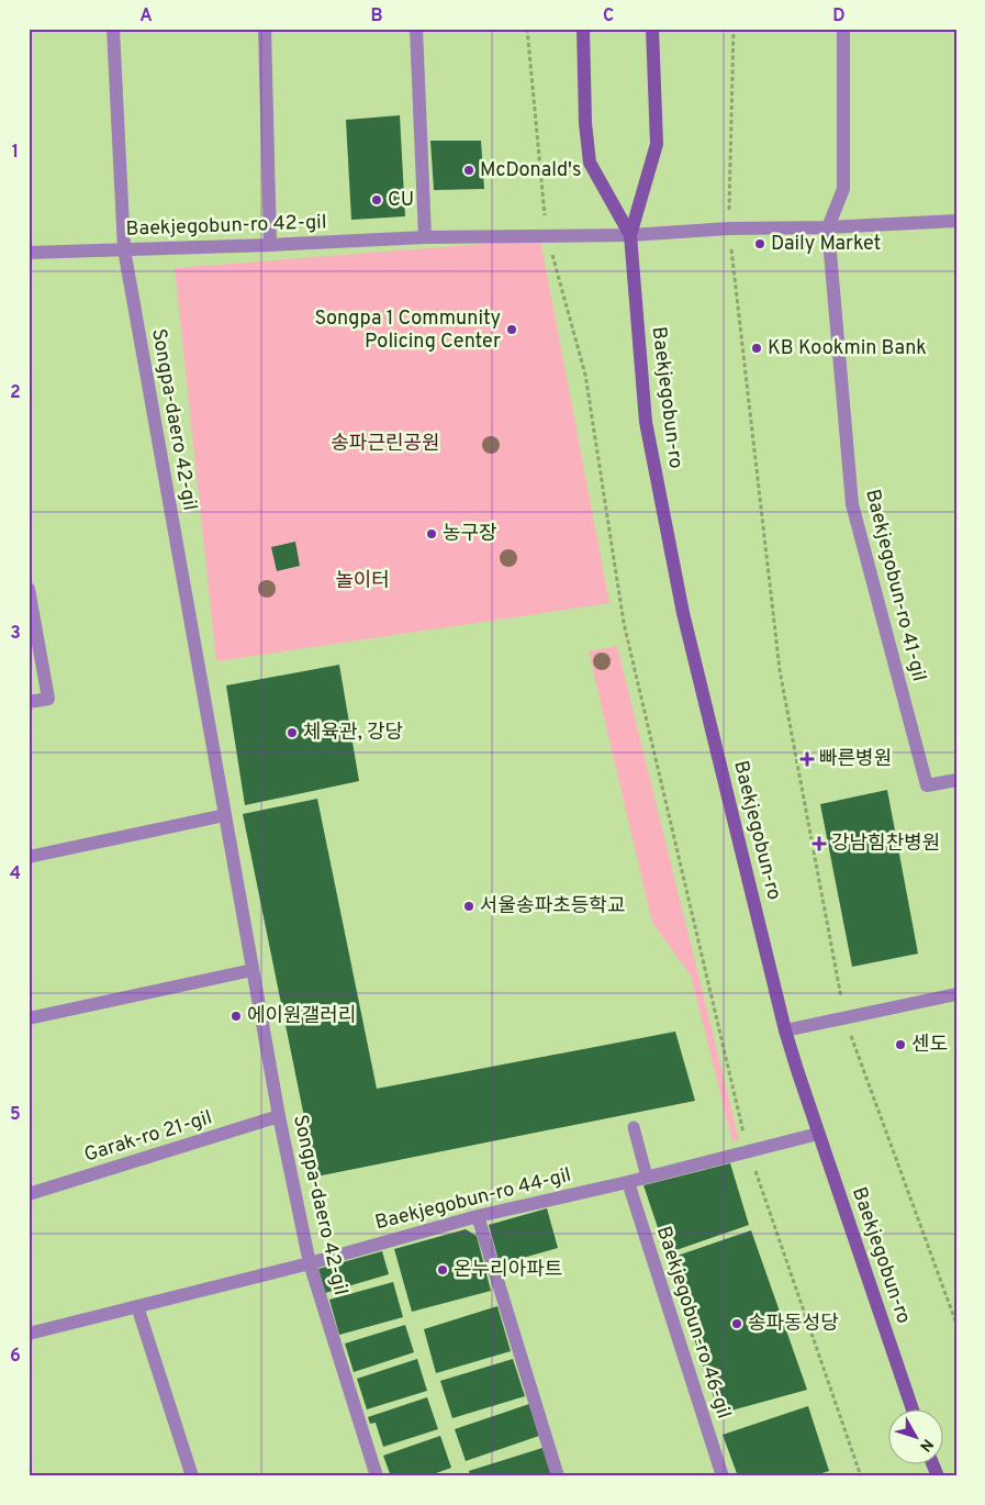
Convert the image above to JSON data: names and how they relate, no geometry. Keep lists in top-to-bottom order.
{
  "streets": {
    "main road": ["Baekjegobun-ro"],
    "street": [
      "Baekjegobun-ro 42-gil",
      "Songpa-daero 42-gil",
      "Baekjegobun-ro 41-gil",
      "Garak-ro 21-gil",
      "Baekjegobun-ro 44-gil",
      "Baekjegobun-ro 46-gil"
    ]
  },
  "crossings": [
    ["Baekjegobun-ro 42-gil", "Baekjegobun-ro"],
    ["Baekjegobun-ro 42-gil", "Songpa-daero 42-gil"],
    ["Baekjegobun-ro", "Baekjegobun-ro 44-gil"],
    ["Songpa-daero 42-gil", "Garak-ro 21-gil"],
    ["Songpa-daero 42-gil", "Baekjegobun-ro 44-gil"],
    ["Baekjegobun-ro 44-gil", "Baekjegobun-ro 46-gil"]
  ],
  "parks": ["송파근린공원", "놀이터"],
  "places": {
    "other": [
      "McDonald's",
      "CU",
      "Daily Market",
      "Songpa 1 Community Policing Center",
      "KB Kookmin Bank",
      "농구장",
      "체육관, 강당",
      "서울송파초등학교",
      "에이원갤러리",
      "센도",
      "온누리아파트",
      "송파동성당"
    ],
    "health": ["빠른병원", "강남힘찬병원"]
  },
  "north": "bottom right",
  "grid": {
    "columns": [
      "A",
      "B",
      "C",
      "D"
    ],
    "rows": [
      "1",
      "2",
      "3",
      "4",
      "5",
      "6"
    ]
  }
}
